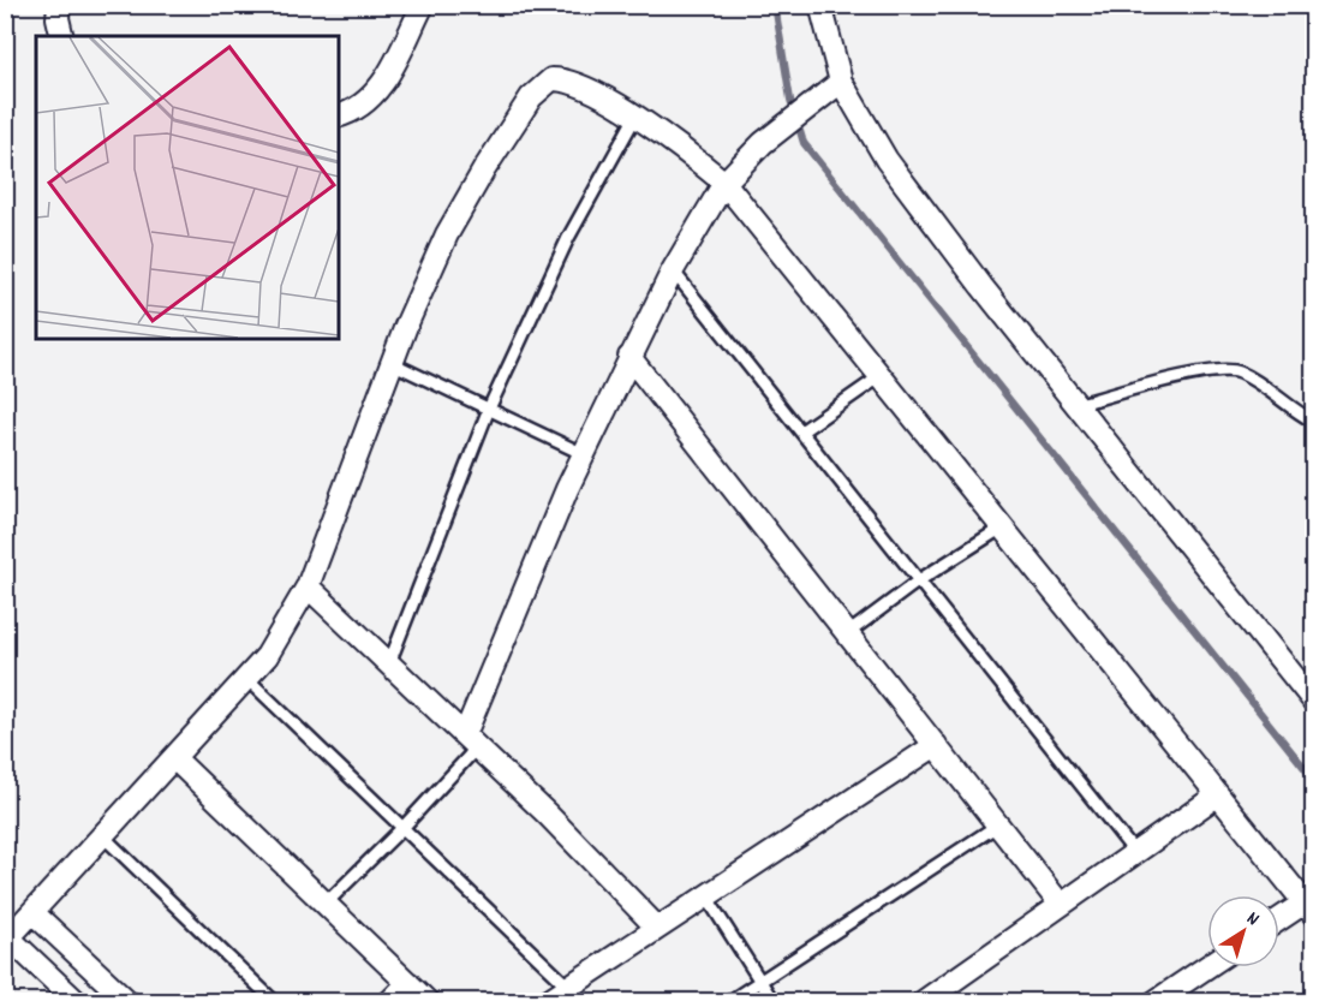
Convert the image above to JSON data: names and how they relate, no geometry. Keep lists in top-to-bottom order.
{
  "north": "top right"
}
